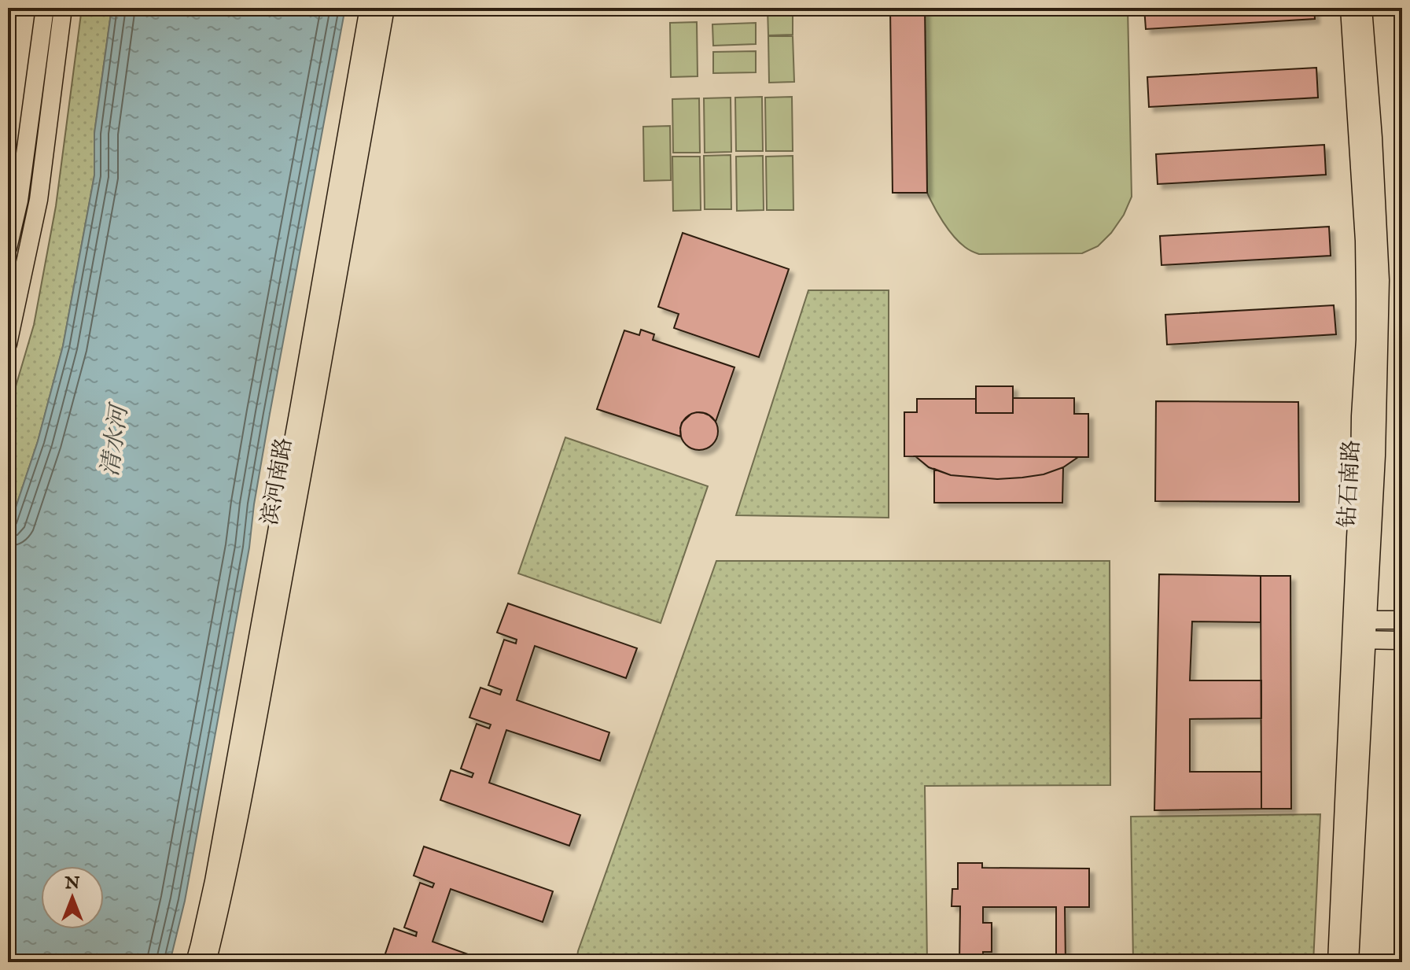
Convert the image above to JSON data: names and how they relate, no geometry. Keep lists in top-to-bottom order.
{
  "streets": {
    "main road": ["滨河南路", "钻石南路"]
  },
  "water": ["清水河"],
  "north": "top"
}
